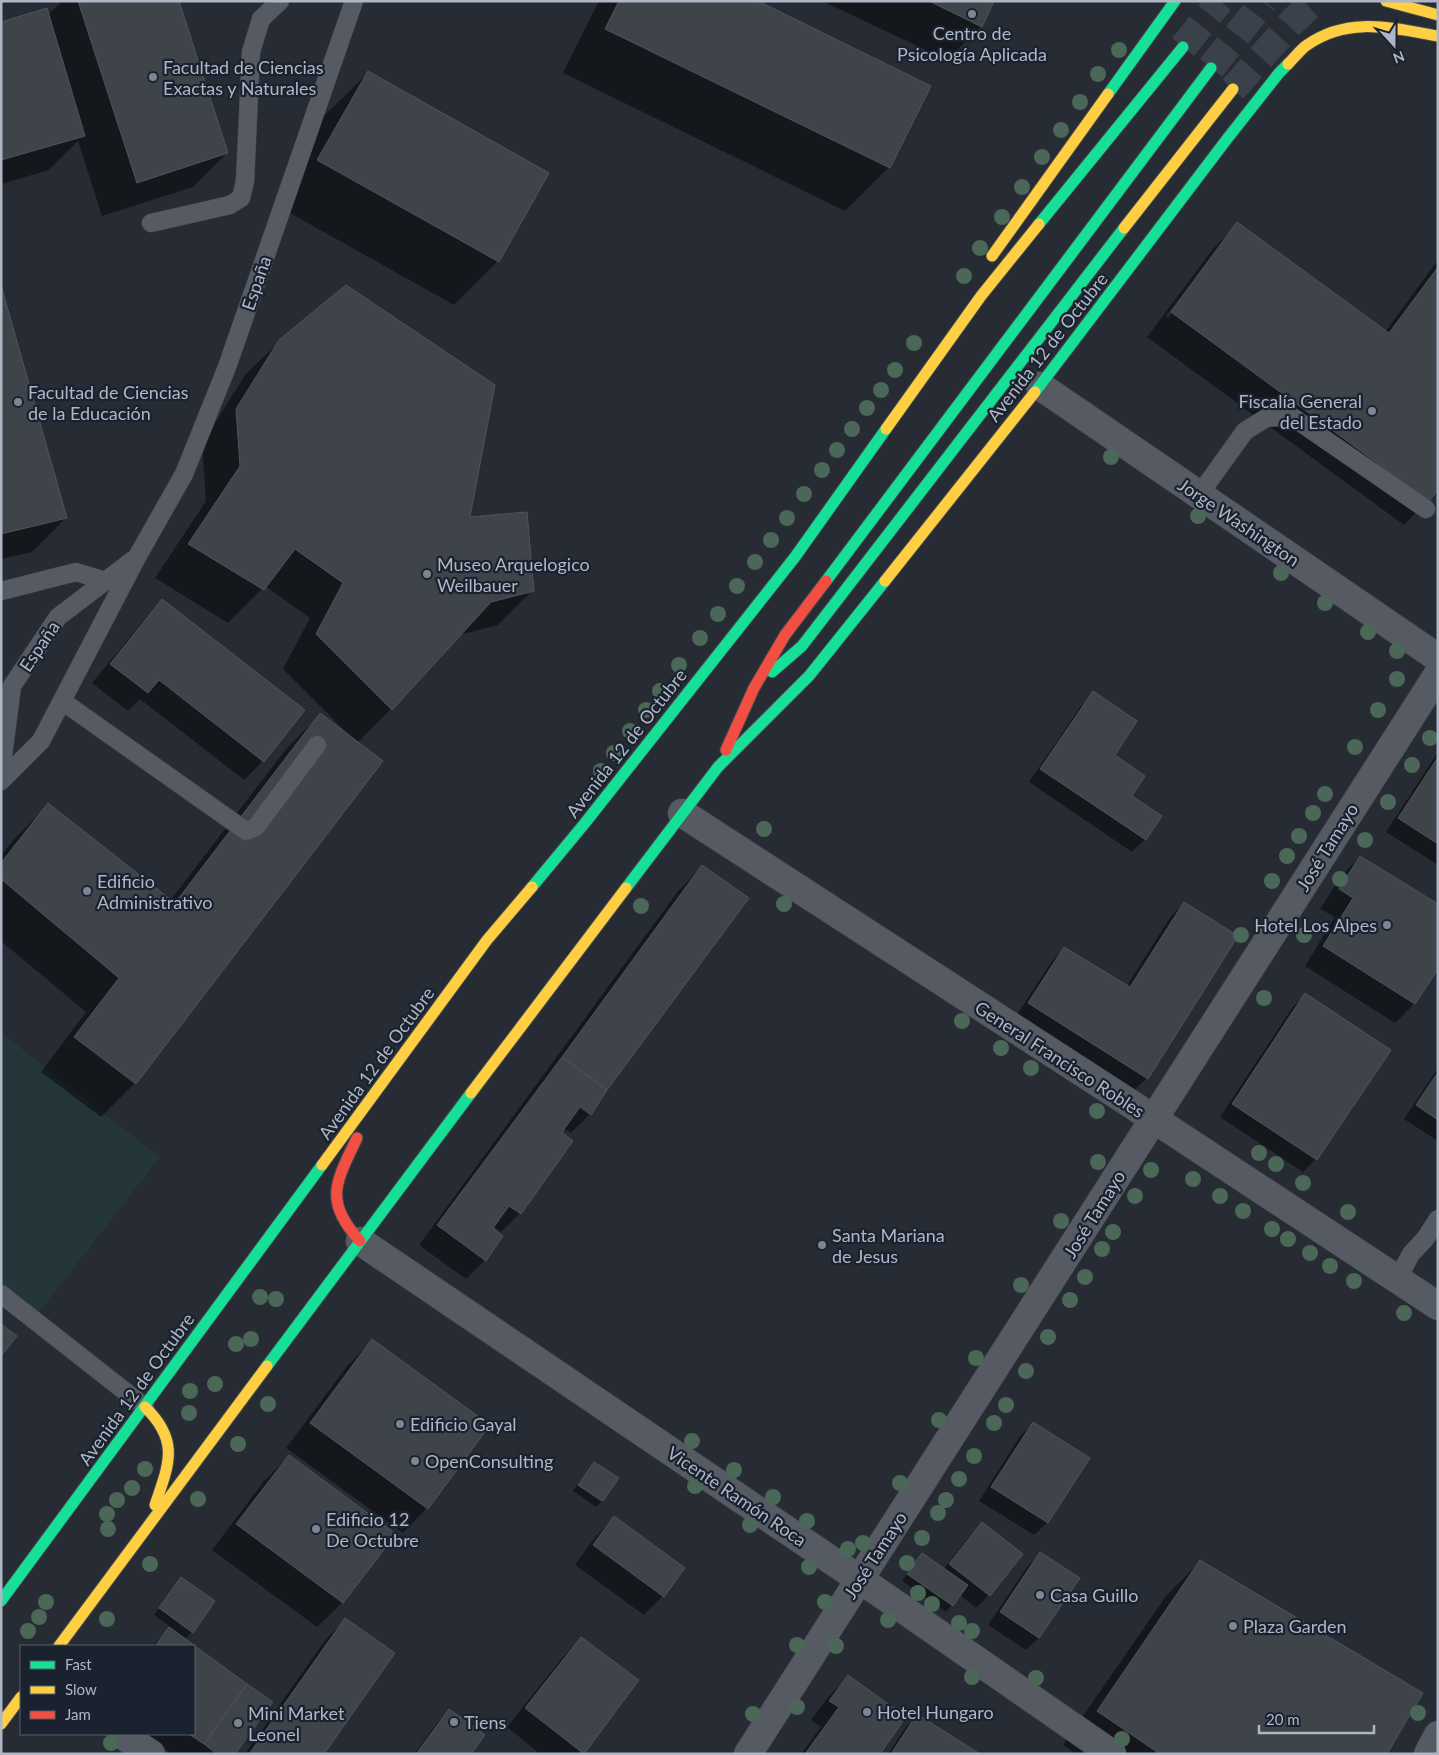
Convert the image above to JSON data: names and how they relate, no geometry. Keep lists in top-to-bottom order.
{
  "streets": {
    "main road": ["Avenida 12 de Octubre"],
    "street": [
      "Jorge Washington",
      "José Tamayo",
      "General Francisco Robles",
      "Vicente Ramón Roca"
    ],
    "lane": ["España"]
  },
  "crossings": [
    ["Avenida 12 de Octubre", "Jorge Washington"],
    ["Avenida 12 de Octubre", "General Francisco Robles"],
    ["Avenida 12 de Octubre", "Vicente Ramón Roca"],
    ["José Tamayo", "General Francisco Robles"],
    ["José Tamayo", "Vicente Ramón Roca"]
  ],
  "places": [
    "Centro de Psicología Aplicada",
    "Facultad de Ciencias Exactas y Naturales",
    "Facultad de Ciencias de la Educación",
    "Fiscalía General del Estado",
    "Museo Arquelogico Weilbauer",
    "Edificio Administrativo",
    "Hotel Los Alpes",
    "Santa Mariana de Jesus",
    "Edificio Gayal",
    "OpenConsulting",
    "Edificio 12 De Octubre",
    "Casa Guillo",
    "Plaza Garden",
    "Hotel Hungaro",
    "Tiens",
    "Mini Market Leonel"
  ],
  "legend": ["Fast", "Slow", "Jam"],
  "scale_bar": "20 m",
  "north": "bottom"
}
